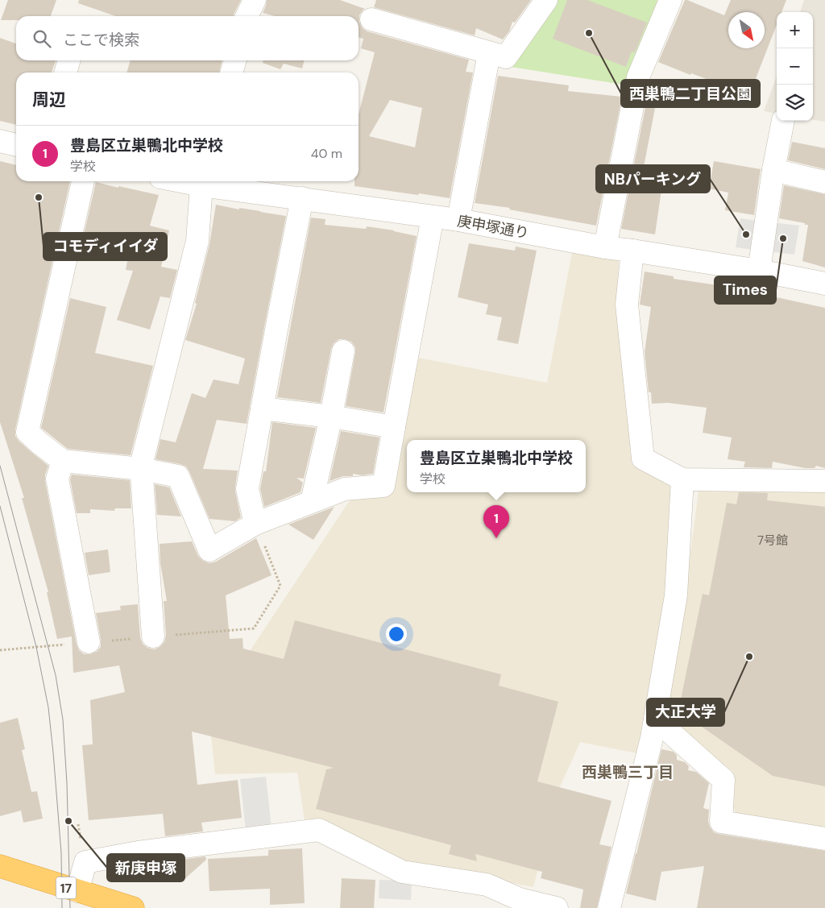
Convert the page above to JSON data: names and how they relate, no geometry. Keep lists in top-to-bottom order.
{
  "streets": {
    "highway": ["17"],
    "street": ["庚申塚通り"]
  },
  "districts": ["西巣鴨三丁目"],
  "places": [
    "西巣鴨二丁目公園",
    "コモディイイダ",
    "NBパーキング",
    "Times",
    "大正大学",
    "新庚申塚"
  ],
  "house_numbers": ["7号館"],
  "north": "bottom right",
  "page": {
    "map_buttons": ["+", "−"],
    "search": "ここで検索",
    "heading": "周辺",
    "list": [
      {
        "mark": "1",
        "name": "豊島区立巣鴨北中学校",
        "note": "学校",
        "value": "40 m"
      }
    ],
    "popup": ["豊島区立巣鴨北中学校", "学校"],
    "pins": "1"
  }
}
